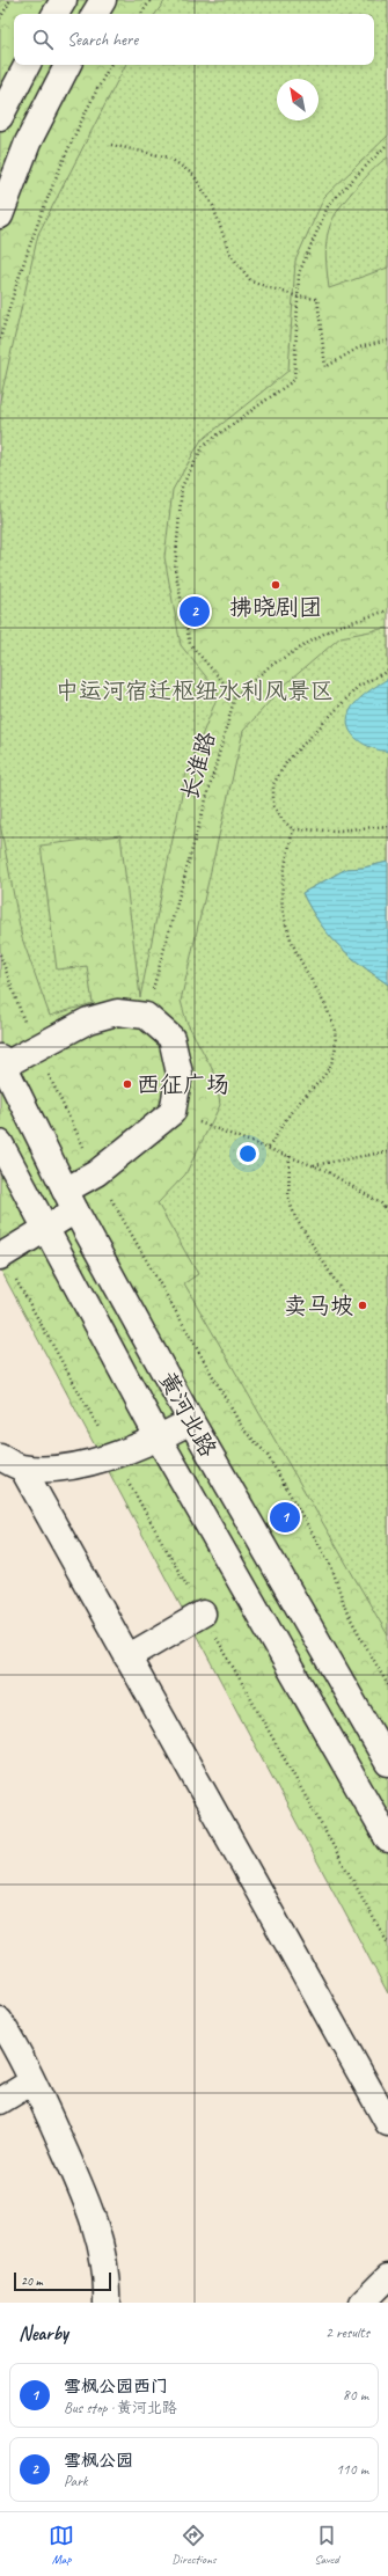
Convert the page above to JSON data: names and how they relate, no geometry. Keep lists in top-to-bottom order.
{
  "streets": {
    "main road": ["黄河北路"],
    "path": ["长淮路"]
  },
  "parks": ["中运河宿迁枢纽水利风景区"],
  "places": ["拂晓剧团", "西征广场", "卖马坡"],
  "scale_bar": "20 m",
  "north": "top left",
  "page": {
    "search": "Search here",
    "pins": ["2", "1"],
    "scale": "20 m",
    "heading": ["Nearby", "2 results"],
    "list": [
      {
        "mark": "1",
        "name": "雪枫公园西门",
        "note": "Bus stop · 黄河北路",
        "value": "80 m"
      },
      {
        "mark": "2",
        "name": "雪枫公园",
        "note": "Park",
        "value": "110 m"
      }
    ],
    "nav": ["Map", "Directions", "Saved"]
  }
}
